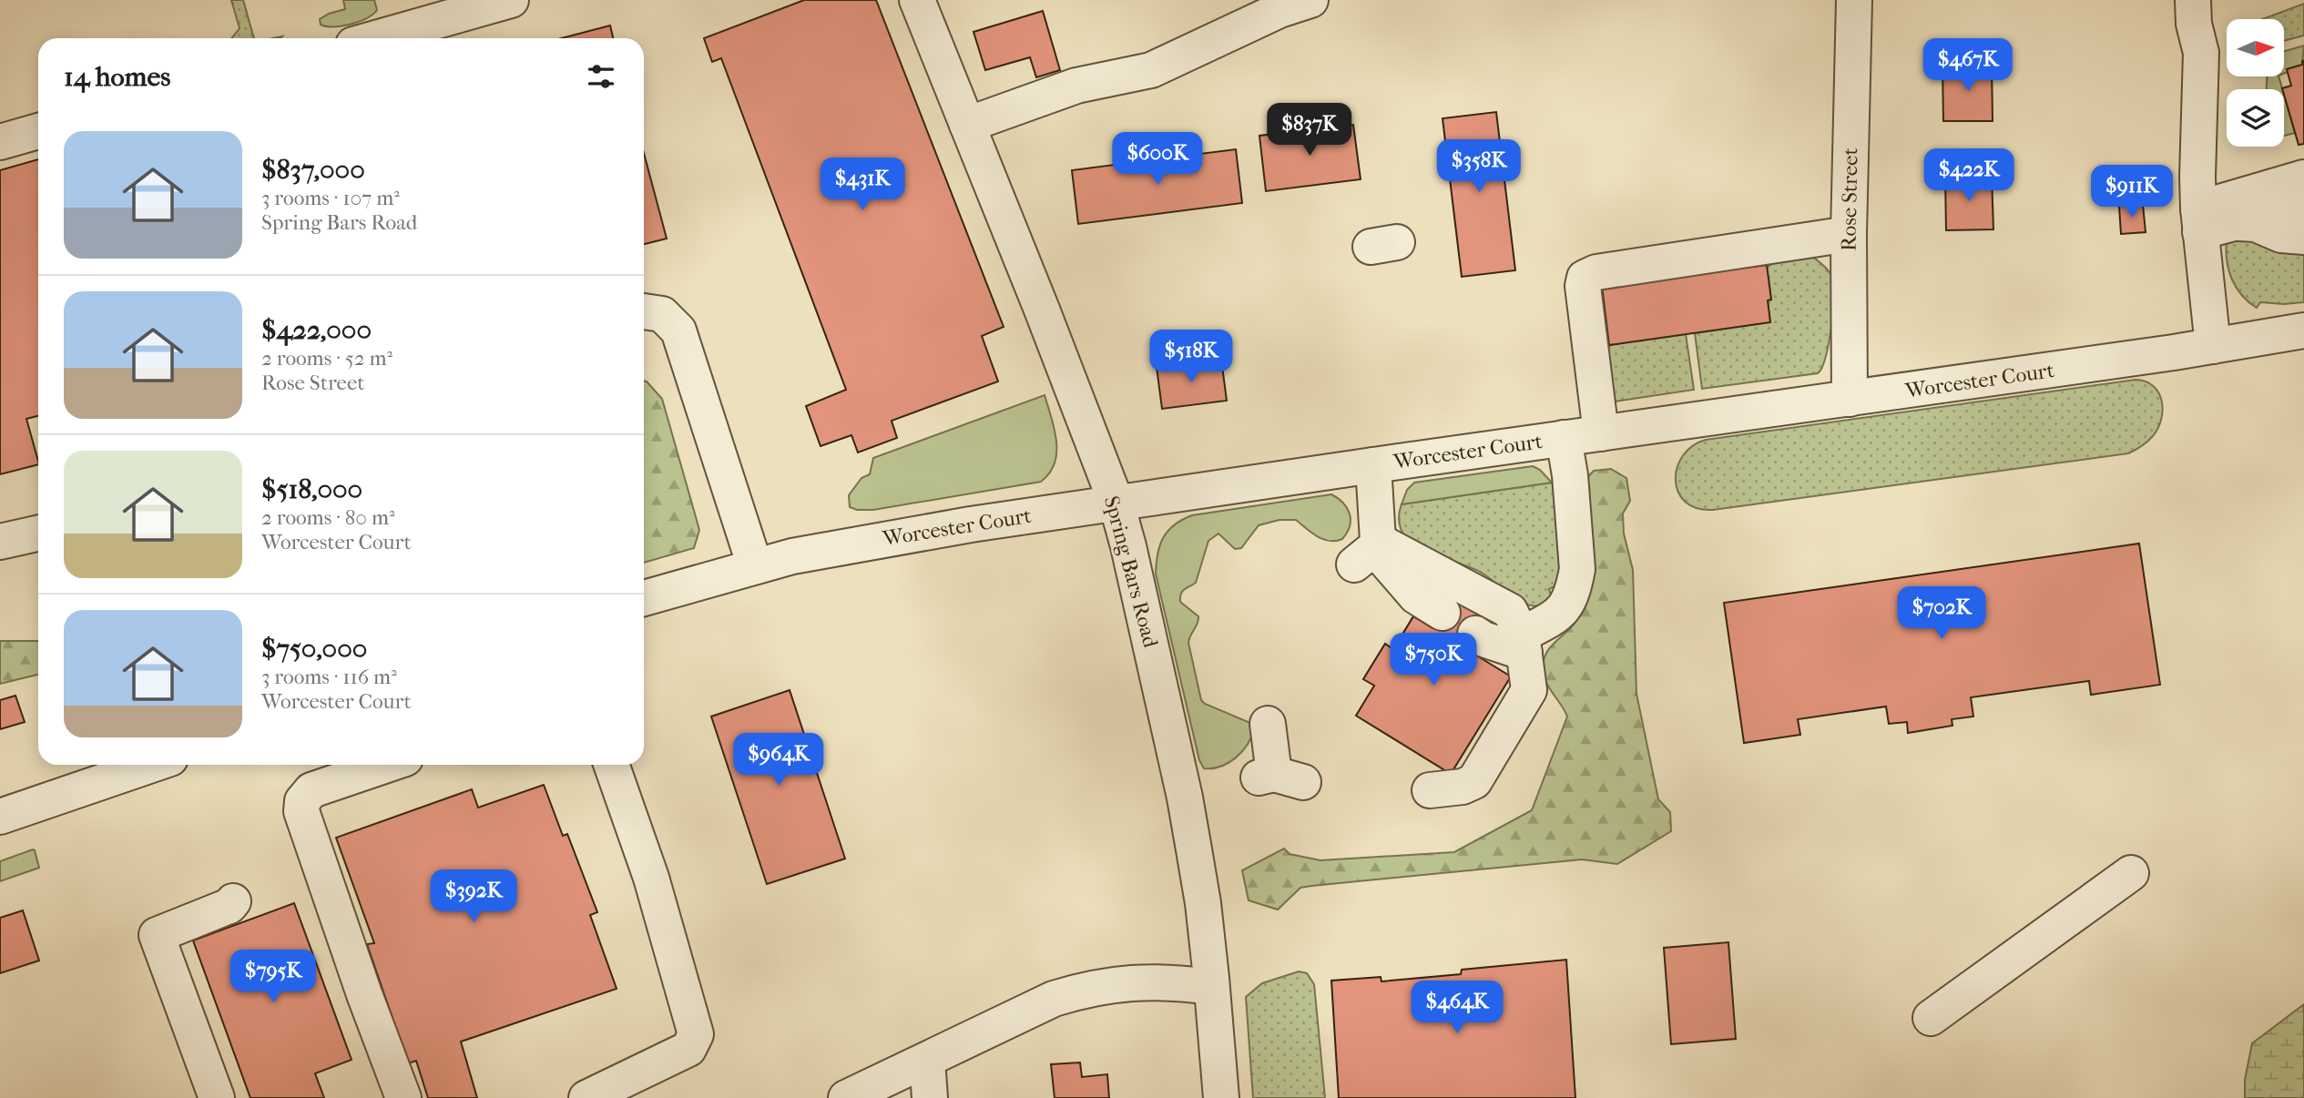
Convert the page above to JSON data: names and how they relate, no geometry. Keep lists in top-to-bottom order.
{
  "streets": {
    "street": ["Rose Street", "Worcester Court", "Spring Bars Road"]
  },
  "crossings": [
    ["Rose Street", "Worcester Court"],
    ["Worcester Court", "Spring Bars Road"]
  ],
  "north": "right",
  "page": {
    "price": [
      "$467K",
      "$837K",
      "$600K",
      "$358K",
      "$422K",
      "$431K",
      "$911K",
      "$518K",
      "$702K",
      "$750K",
      "$964K",
      "$392K",
      "$795K",
      "$464K"
    ],
    "heading": "14 homes",
    "list": [
      {
        "name": "$837,000",
        "note": "3 rooms · 107 m² · Spring Bars Road"
      },
      {
        "name": "$422,000",
        "note": "2 rooms · 52 m² · Rose Street"
      },
      {
        "name": "$518,000",
        "note": "2 rooms · 80 m² · Worcester Court"
      },
      {
        "name": "$750,000",
        "note": "3 rooms · 116 m² · Worcester Court"
      }
    ]
  }
}
